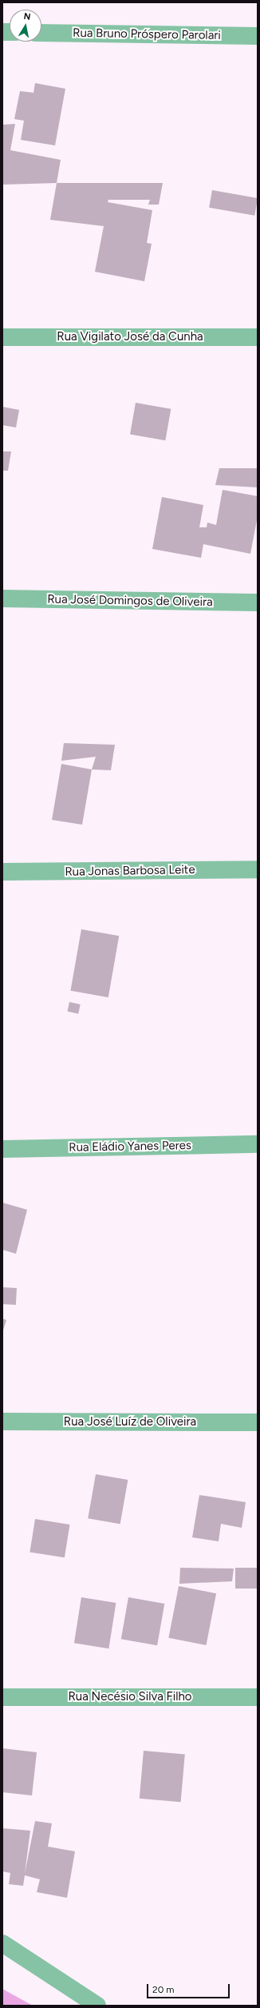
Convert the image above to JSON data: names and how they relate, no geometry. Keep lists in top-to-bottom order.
{
  "streets": {
    "street": [
      "Rua Bruno Próspero Parolari",
      "Rua Vigilato José da Cunha",
      "Rua José Domingos de Oliveira",
      "Rua Jonas Barbosa Leite",
      "Rua Eládio Yanes Peres",
      "Rua José Luíz de Oliveira",
      "Rua Necésio Silva Filho"
    ]
  },
  "scale_bar": "20 m",
  "north": "top"
}
